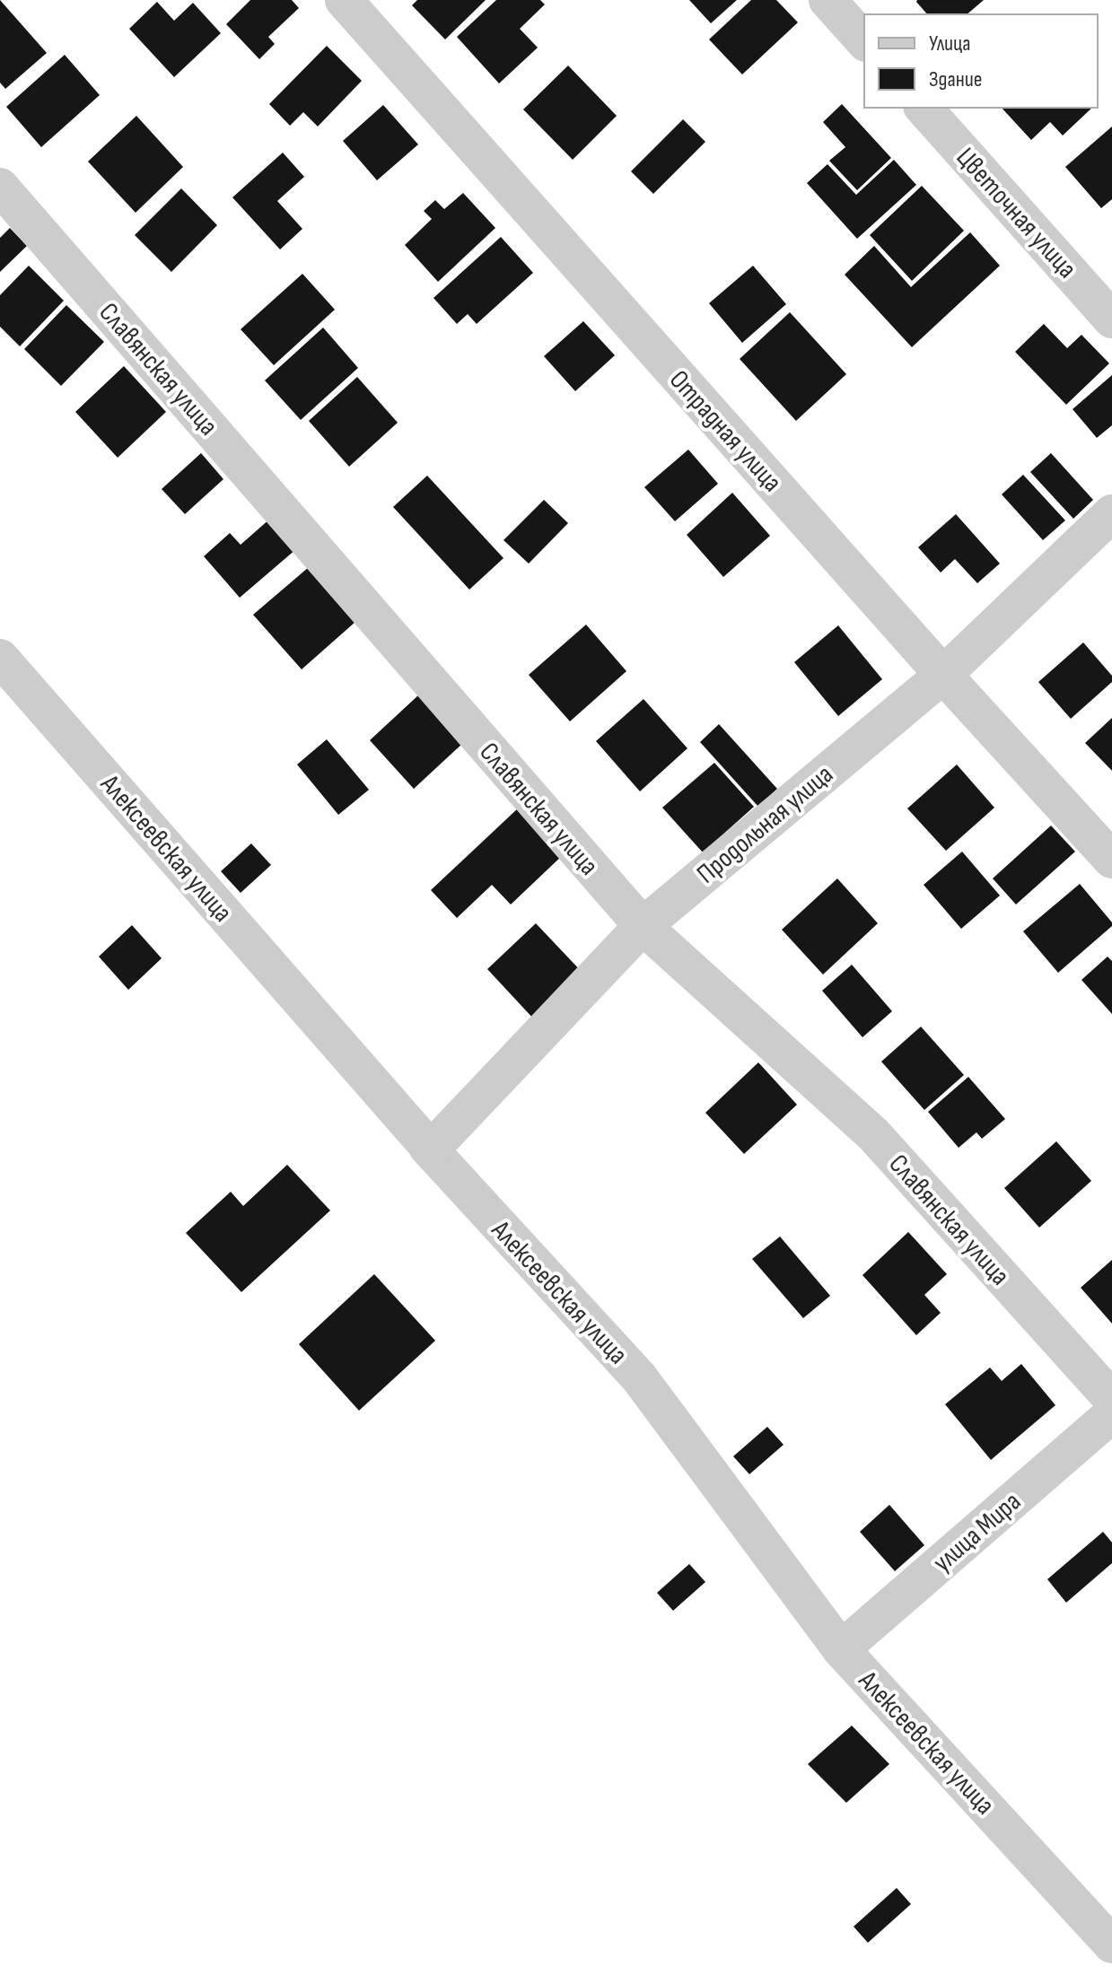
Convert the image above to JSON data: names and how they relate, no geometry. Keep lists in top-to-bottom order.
{
  "streets": {
    "street": [
      "Цветочная улица",
      "Славянская улица",
      "Отрадная улица",
      "Продольная улица",
      "Алексеевская улица",
      "улица Мира"
    ]
  },
  "crossings": [
    ["Славянская улица", "Продольная улица"],
    ["Отрадная улица", "Продольная улица"],
    ["Продольная улица", "Алексеевская улица"],
    ["Алексеевская улица", "улица Мира"]
  ],
  "legend": ["Улица", "Здание"]
}
